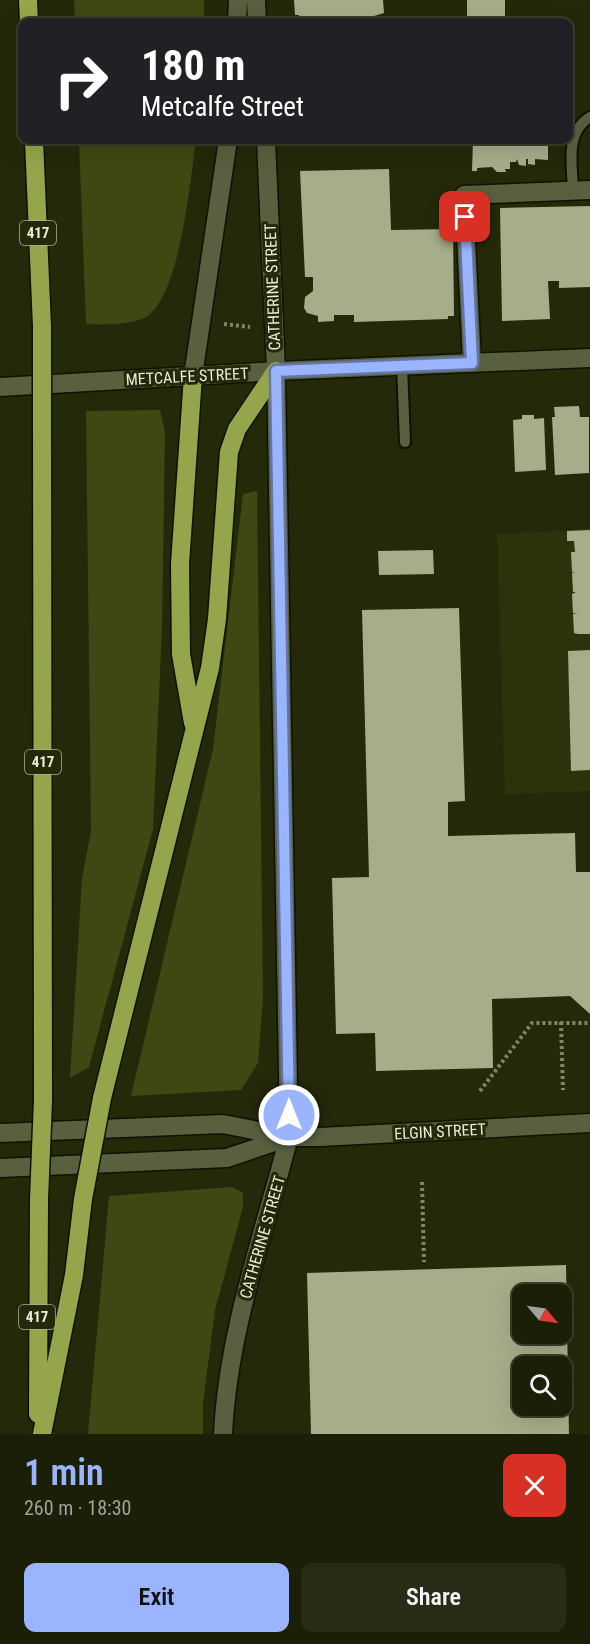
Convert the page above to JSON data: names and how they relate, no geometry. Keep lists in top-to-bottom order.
{
  "streets": {
    "highway": ["417"],
    "main road": ["CATHERINE STREET", "METCALFE STREET", "ELGIN STREET"]
  },
  "crossings": [
    ["CATHERINE STREET", "METCALFE STREET"],
    ["CATHERINE STREET", "ELGIN STREET"]
  ],
  "north": "bottom right",
  "page": {
    "turn": ["180 m", "Metcalfe Street"],
    "heading": ["1 min", "260 m · 18:30"],
    "buttons": ["Exit", "Share"]
  }
}
